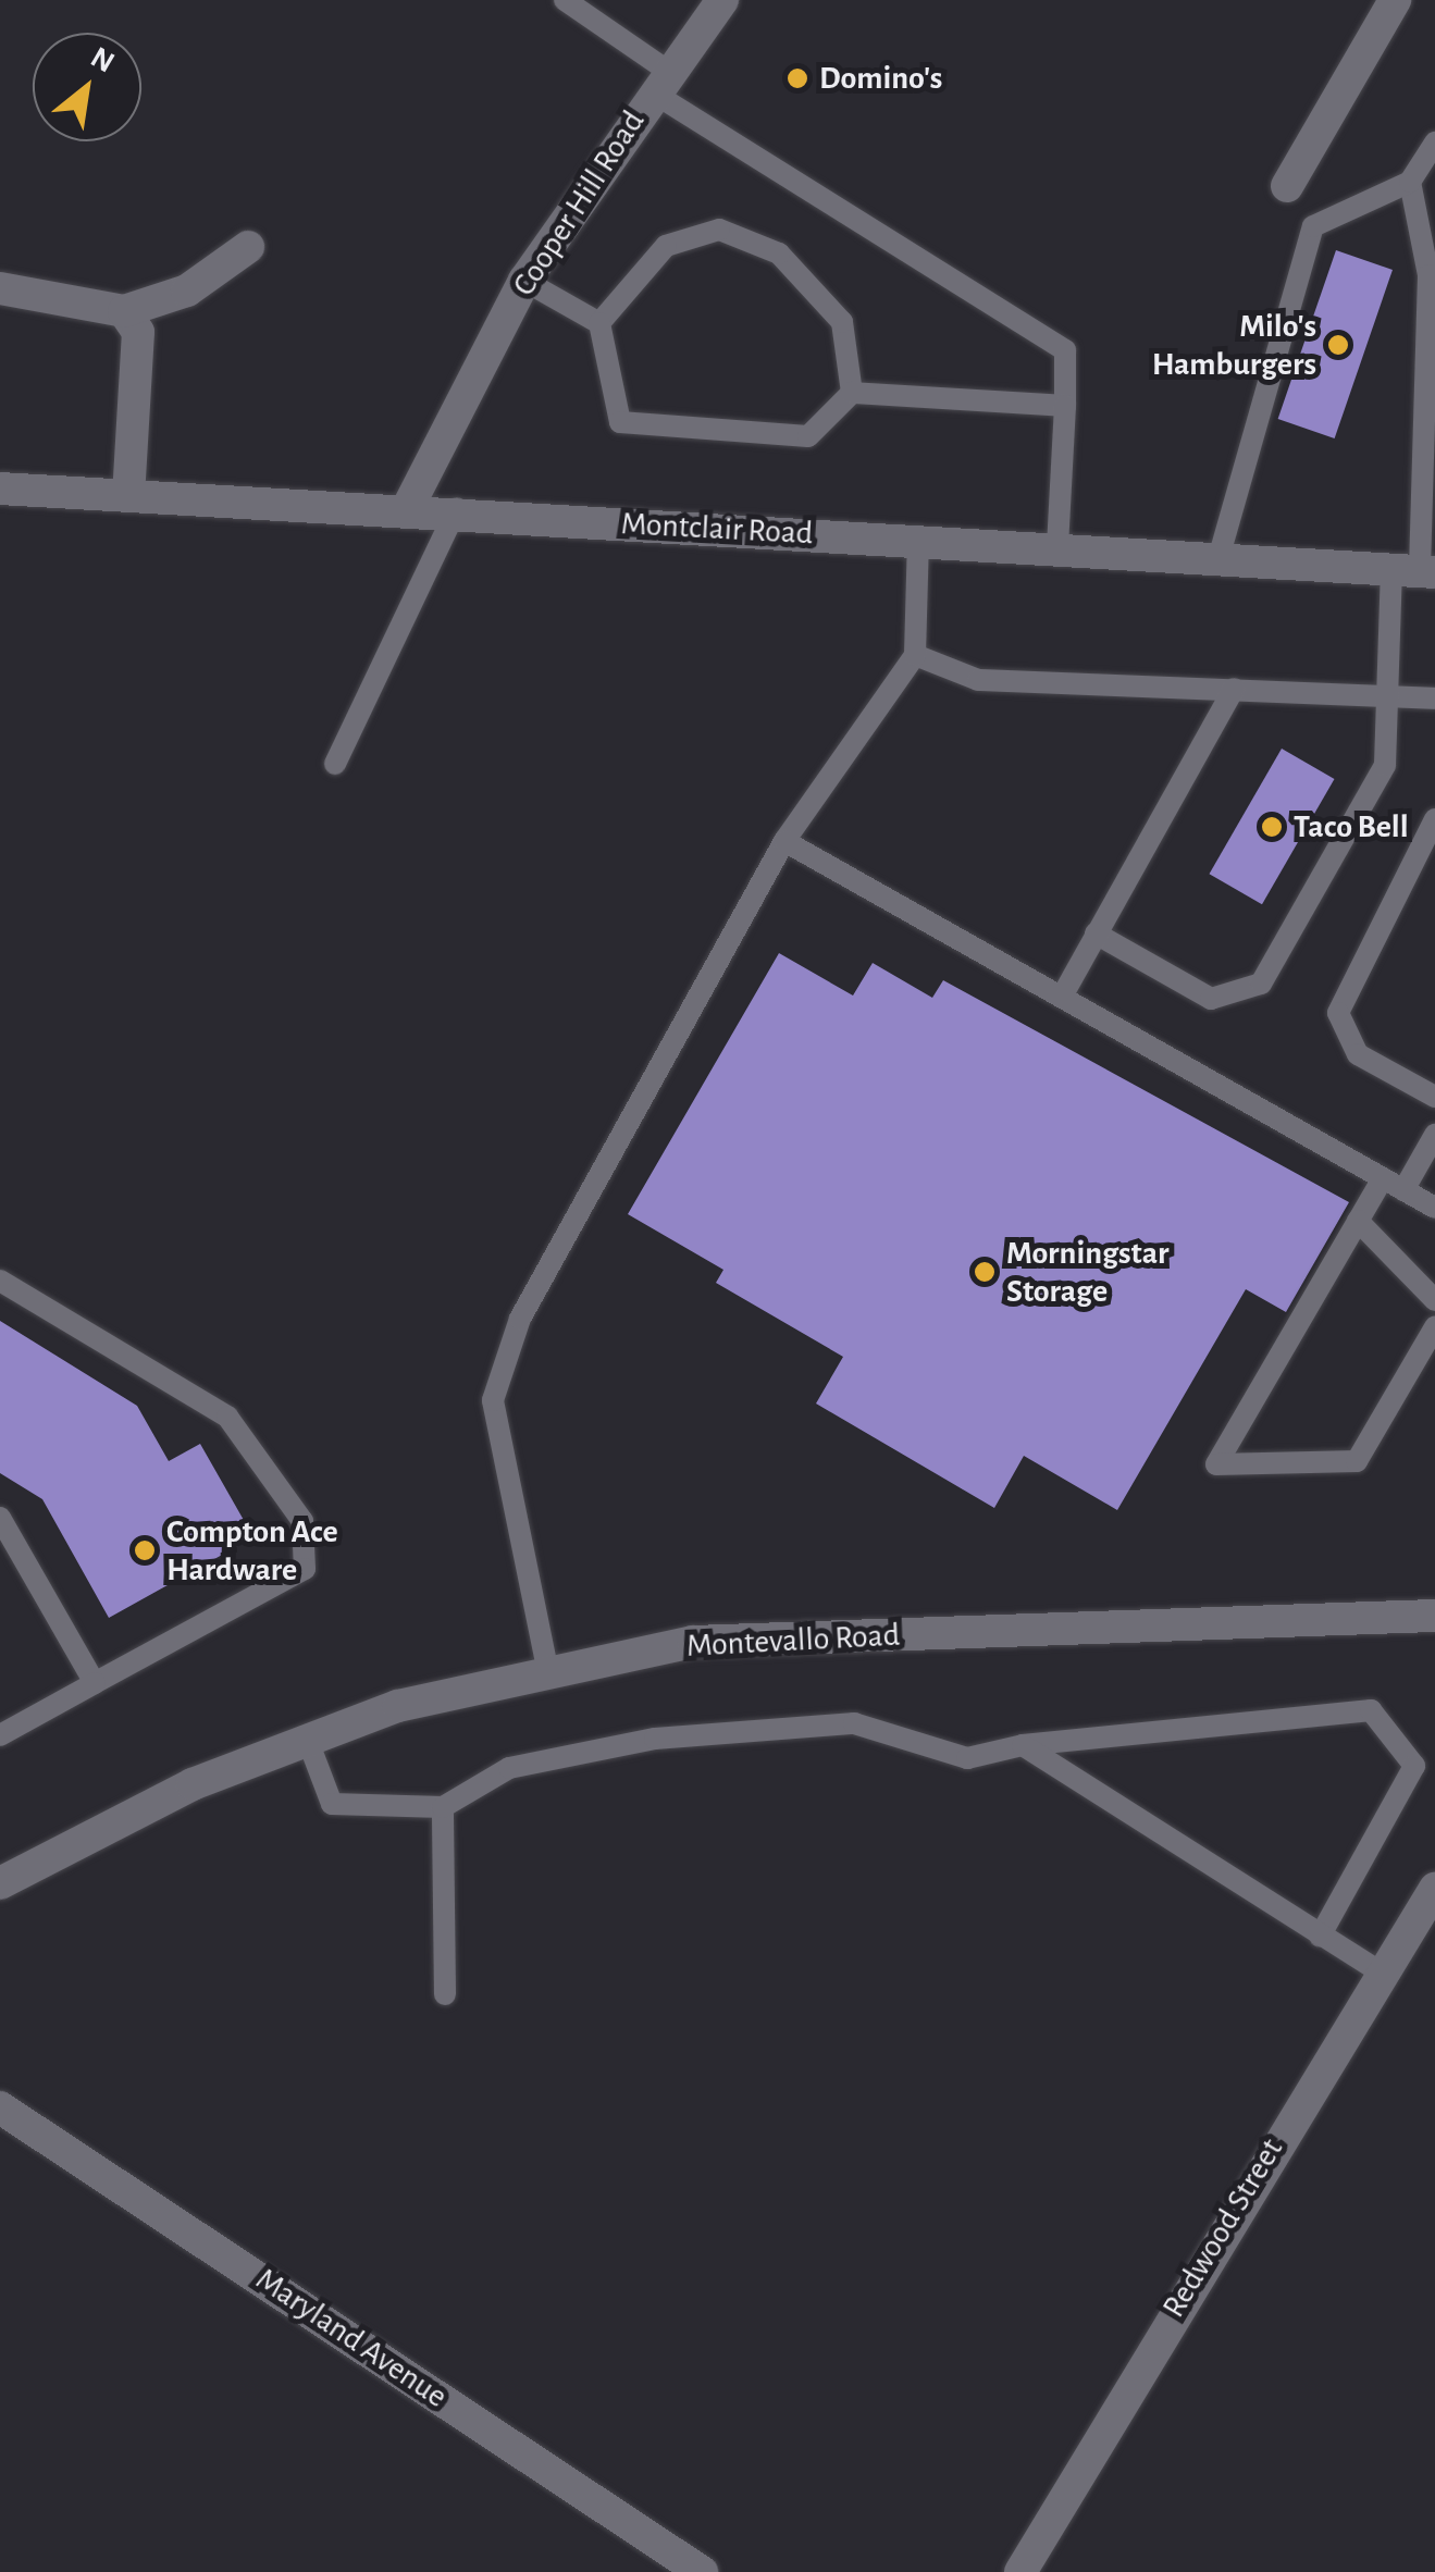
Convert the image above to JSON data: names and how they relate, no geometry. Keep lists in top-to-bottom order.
{
  "streets": {
    "street": [
      "Cooper Hill Road",
      "Montclair Road",
      "Montevallo Road",
      "Redwood Street",
      "Maryland Avenue"
    ]
  },
  "crossings": [
    ["Cooper Hill Road", "Montclair Road"]
  ],
  "places": [
    "Domino's",
    "Milo's Hamburgers",
    "Taco Bell",
    "Morningstar Storage",
    "Compton Ace Hardware"
  ],
  "north": "top right"
}
